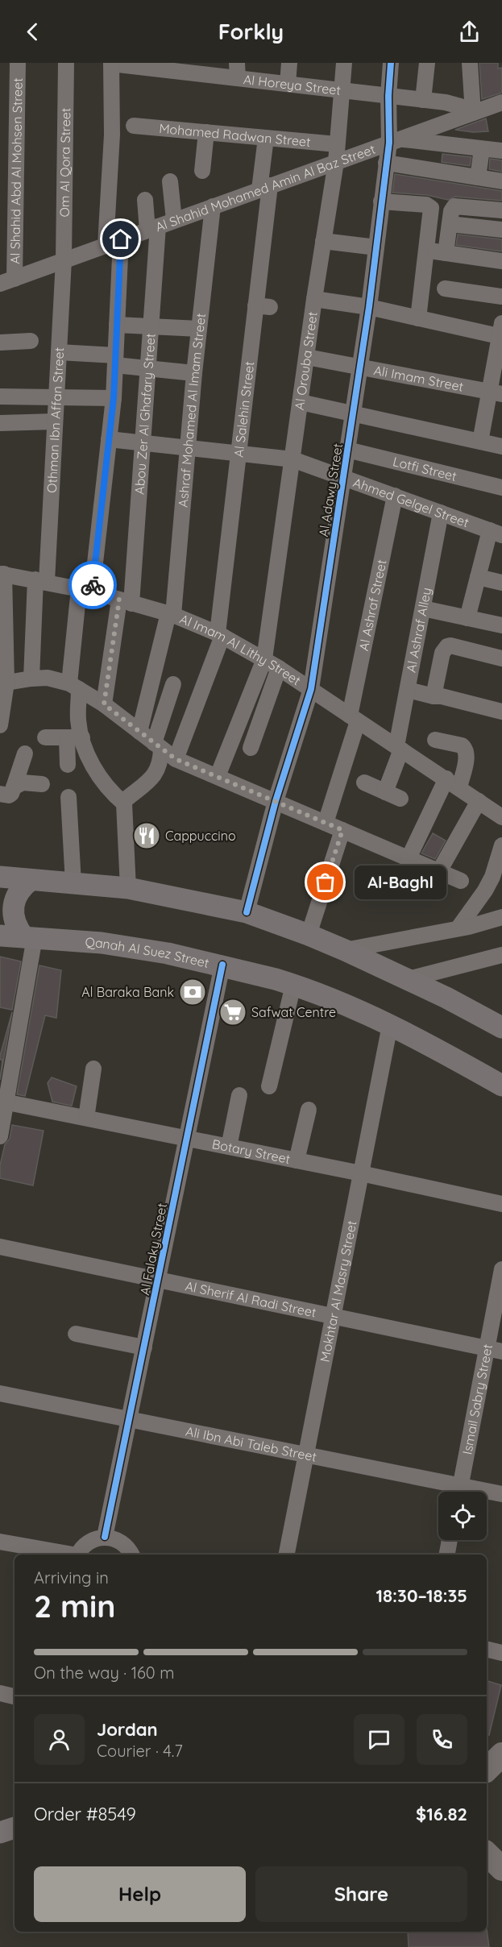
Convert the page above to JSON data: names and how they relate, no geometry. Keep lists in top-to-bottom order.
{
  "streets": {
    "main road": ["Qanah Al Suez Street"],
    "street": [
      "Al Horeya Street",
      "Mohamed Radwan Street",
      "Om Al Qora Street",
      "Al Shahid Abd Al Mohsen Street",
      "Al Shahid Mohamed Amin Al Baz Street",
      "Al Orouba Street",
      "Ali Imam Street",
      "Al Salehin Street",
      "Ashraf Mohamed Al Imam Street",
      "Abou Zer Al Ghafary Street",
      "Othman Ibn Affan Street",
      "Lotfi Street",
      "Al Adawy Street",
      "Ahmed Gelgel Street",
      "Al Ashraf Street",
      "Al Ashraf Alley",
      "Al Imam Al Lithy Street",
      "Botary Street",
      "Al Falaky Street",
      "Mokhtar Al Masry Street",
      "Al Sherif Al Radi Street",
      "Ismail Sabry Street",
      "Ali Ibn Abi Taleb Street"
    ]
  },
  "crossings": [
    ["Al Horeya Street", "Al Shahid Mohamed Amin Al Baz Street"],
    ["Al Horeya Street", "Al Orouba Street"],
    ["Al Horeya Street", "Al Adawy Street"],
    ["Mohamed Radwan Street", "Al Orouba Street"],
    ["Mohamed Radwan Street", "Al Salehin Street"],
    ["Om Al Qora Street", "Al Shahid Mohamed Amin Al Baz Street"],
    ["Om Al Qora Street", "Othman Ibn Affan Street"],
    ["Al Shahid Abd Al Mohsen Street", "Al Shahid Mohamed Amin Al Baz Street"],
    ["Al Shahid Mohamed Amin Al Baz Street", "Al Orouba Street"],
    ["Al Shahid Mohamed Amin Al Baz Street", "Al Salehin Street"],
    ["Al Shahid Mohamed Amin Al Baz Street", "Ashraf Mohamed Al Imam Street"],
    ["Al Shahid Mohamed Amin Al Baz Street", "Abou Zer Al Ghafary Street"],
    ["Al Shahid Mohamed Amin Al Baz Street", "Othman Ibn Affan Street"],
    ["Al Shahid Mohamed Amin Al Baz Street", "Al Adawy Street"],
    ["Al Orouba Street", "Ali Imam Street"],
    ["Al Orouba Street", "Ahmed Gelgel Street"],
    ["Al Orouba Street", "Al Imam Al Lithy Street"],
    ["Ali Imam Street", "Al Adawy Street"],
    ["Al Salehin Street", "Ahmed Gelgel Street"],
    ["Al Salehin Street", "Al Imam Al Lithy Street"],
    ["Ashraf Mohamed Al Imam Street", "Ahmed Gelgel Street"],
    ["Ashraf Mohamed Al Imam Street", "Al Imam Al Lithy Street"],
    ["Abou Zer Al Ghafary Street", "Ahmed Gelgel Street"],
    ["Abou Zer Al Ghafary Street", "Al Imam Al Lithy Street"],
    ["Othman Ibn Affan Street", "Al Imam Al Lithy Street"],
    ["Lotfi Street", "Al Adawy Street"],
    ["Al Adawy Street", "Ahmed Gelgel Street"],
    ["Al Adawy Street", "Al Imam Al Lithy Street"],
    ["Ahmed Gelgel Street", "Al Ashraf Street"],
    ["Ahmed Gelgel Street", "Al Ashraf Alley"],
    ["Al Ashraf Street", "Al Imam Al Lithy Street"],
    ["Al Ashraf Alley", "Al Imam Al Lithy Street"],
    ["Qanah Al Suez Street", "Al Falaky Street"],
    ["Qanah Al Suez Street", "Mokhtar Al Masry Street"],
    ["Botary Street", "Al Falaky Street"],
    ["Botary Street", "Mokhtar Al Masry Street"],
    ["Al Falaky Street", "Al Sherif Al Radi Street"],
    ["Al Falaky Street", "Ali Ibn Abi Taleb Street"],
    ["Mokhtar Al Masry Street", "Al Sherif Al Radi Street"],
    ["Mokhtar Al Masry Street", "Ali Ibn Abi Taleb Street"],
    ["Al Sherif Al Radi Street", "Ismail Sabry Street"]
  ],
  "places": {
    "restaurant": ["Cappuccino"],
    "other": ["Al-Baghl"],
    "bank": ["Al Baraka Bank"],
    "supermarket": ["Safwat Centre"]
  },
  "page": {
    "header": "Forkly",
    "bubble": "Al-Baghl",
    "heading": ["2 min", "Arriving in", "18:30–18:35"],
    "panel": [
      "Jordan",
      "Courier · 4.7",
      "Order #8549",
      "$16.82"
    ],
    "bar": "On the way · 160 m",
    "buttons": ["Help", "Share"]
  }
}
